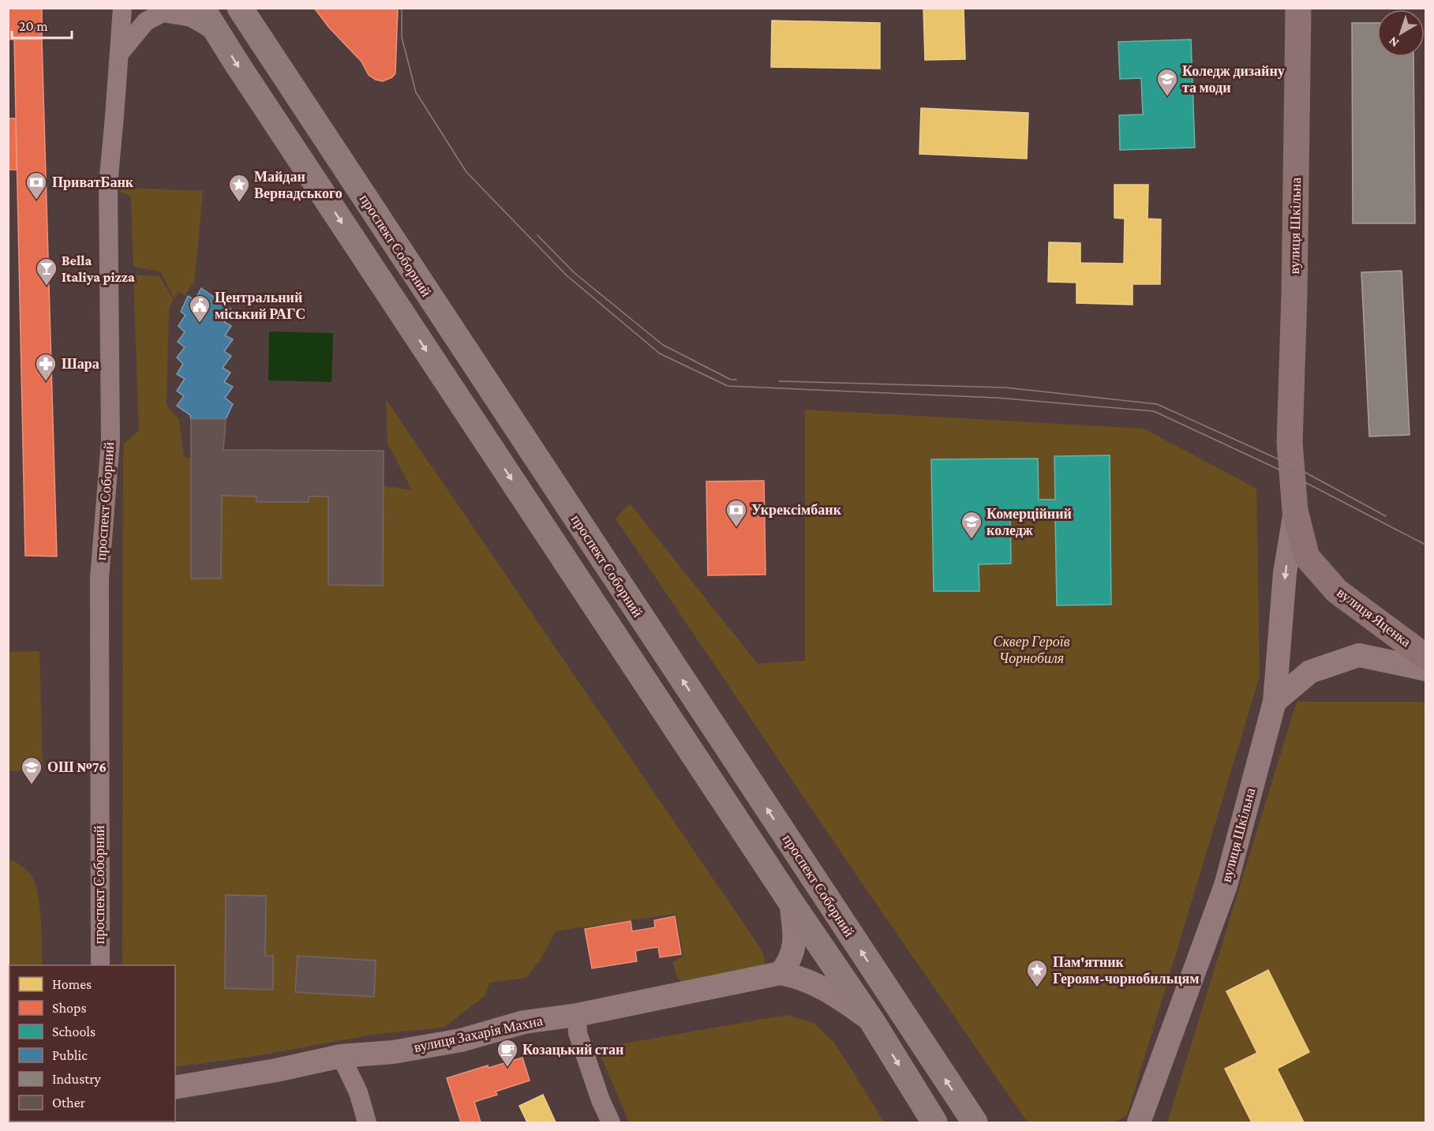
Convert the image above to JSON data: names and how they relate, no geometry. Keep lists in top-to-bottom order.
{
  "streets": {
    "main road": ["вулиця Шкільна", "проспект Соборний", "вулиця Яценка"],
    "street": ["вулиця Захарія Махна"]
  },
  "crossings": [
    ["вулиця Шкільна", "вулиця Яценка"]
  ],
  "one_way": ["проспект Соборний"],
  "parks": ["Сквер Героїв Чорнобиля"],
  "places": {
    "school or university": ["Коледж дизайну та моди", "Комерційний коледж", "ОШ №76"],
    "bank": ["ПриватБанк", "Укрексімбанк"],
    "place": ["Майдан Вернадського", "Пам'ятник Героям-чорнобильцям"],
    "bar": ["Bella Italiya pizza"],
    "public building": ["Центральний міський РАГС"],
    "pharmacy": ["Шара"],
    "cafe": ["Козацький стан"]
  },
  "legend": [
    "Homes",
    "Shops",
    "Schools",
    "Public",
    "Industry",
    "Other"
  ],
  "scale_bar": "20 m",
  "north": "bottom left"
}
